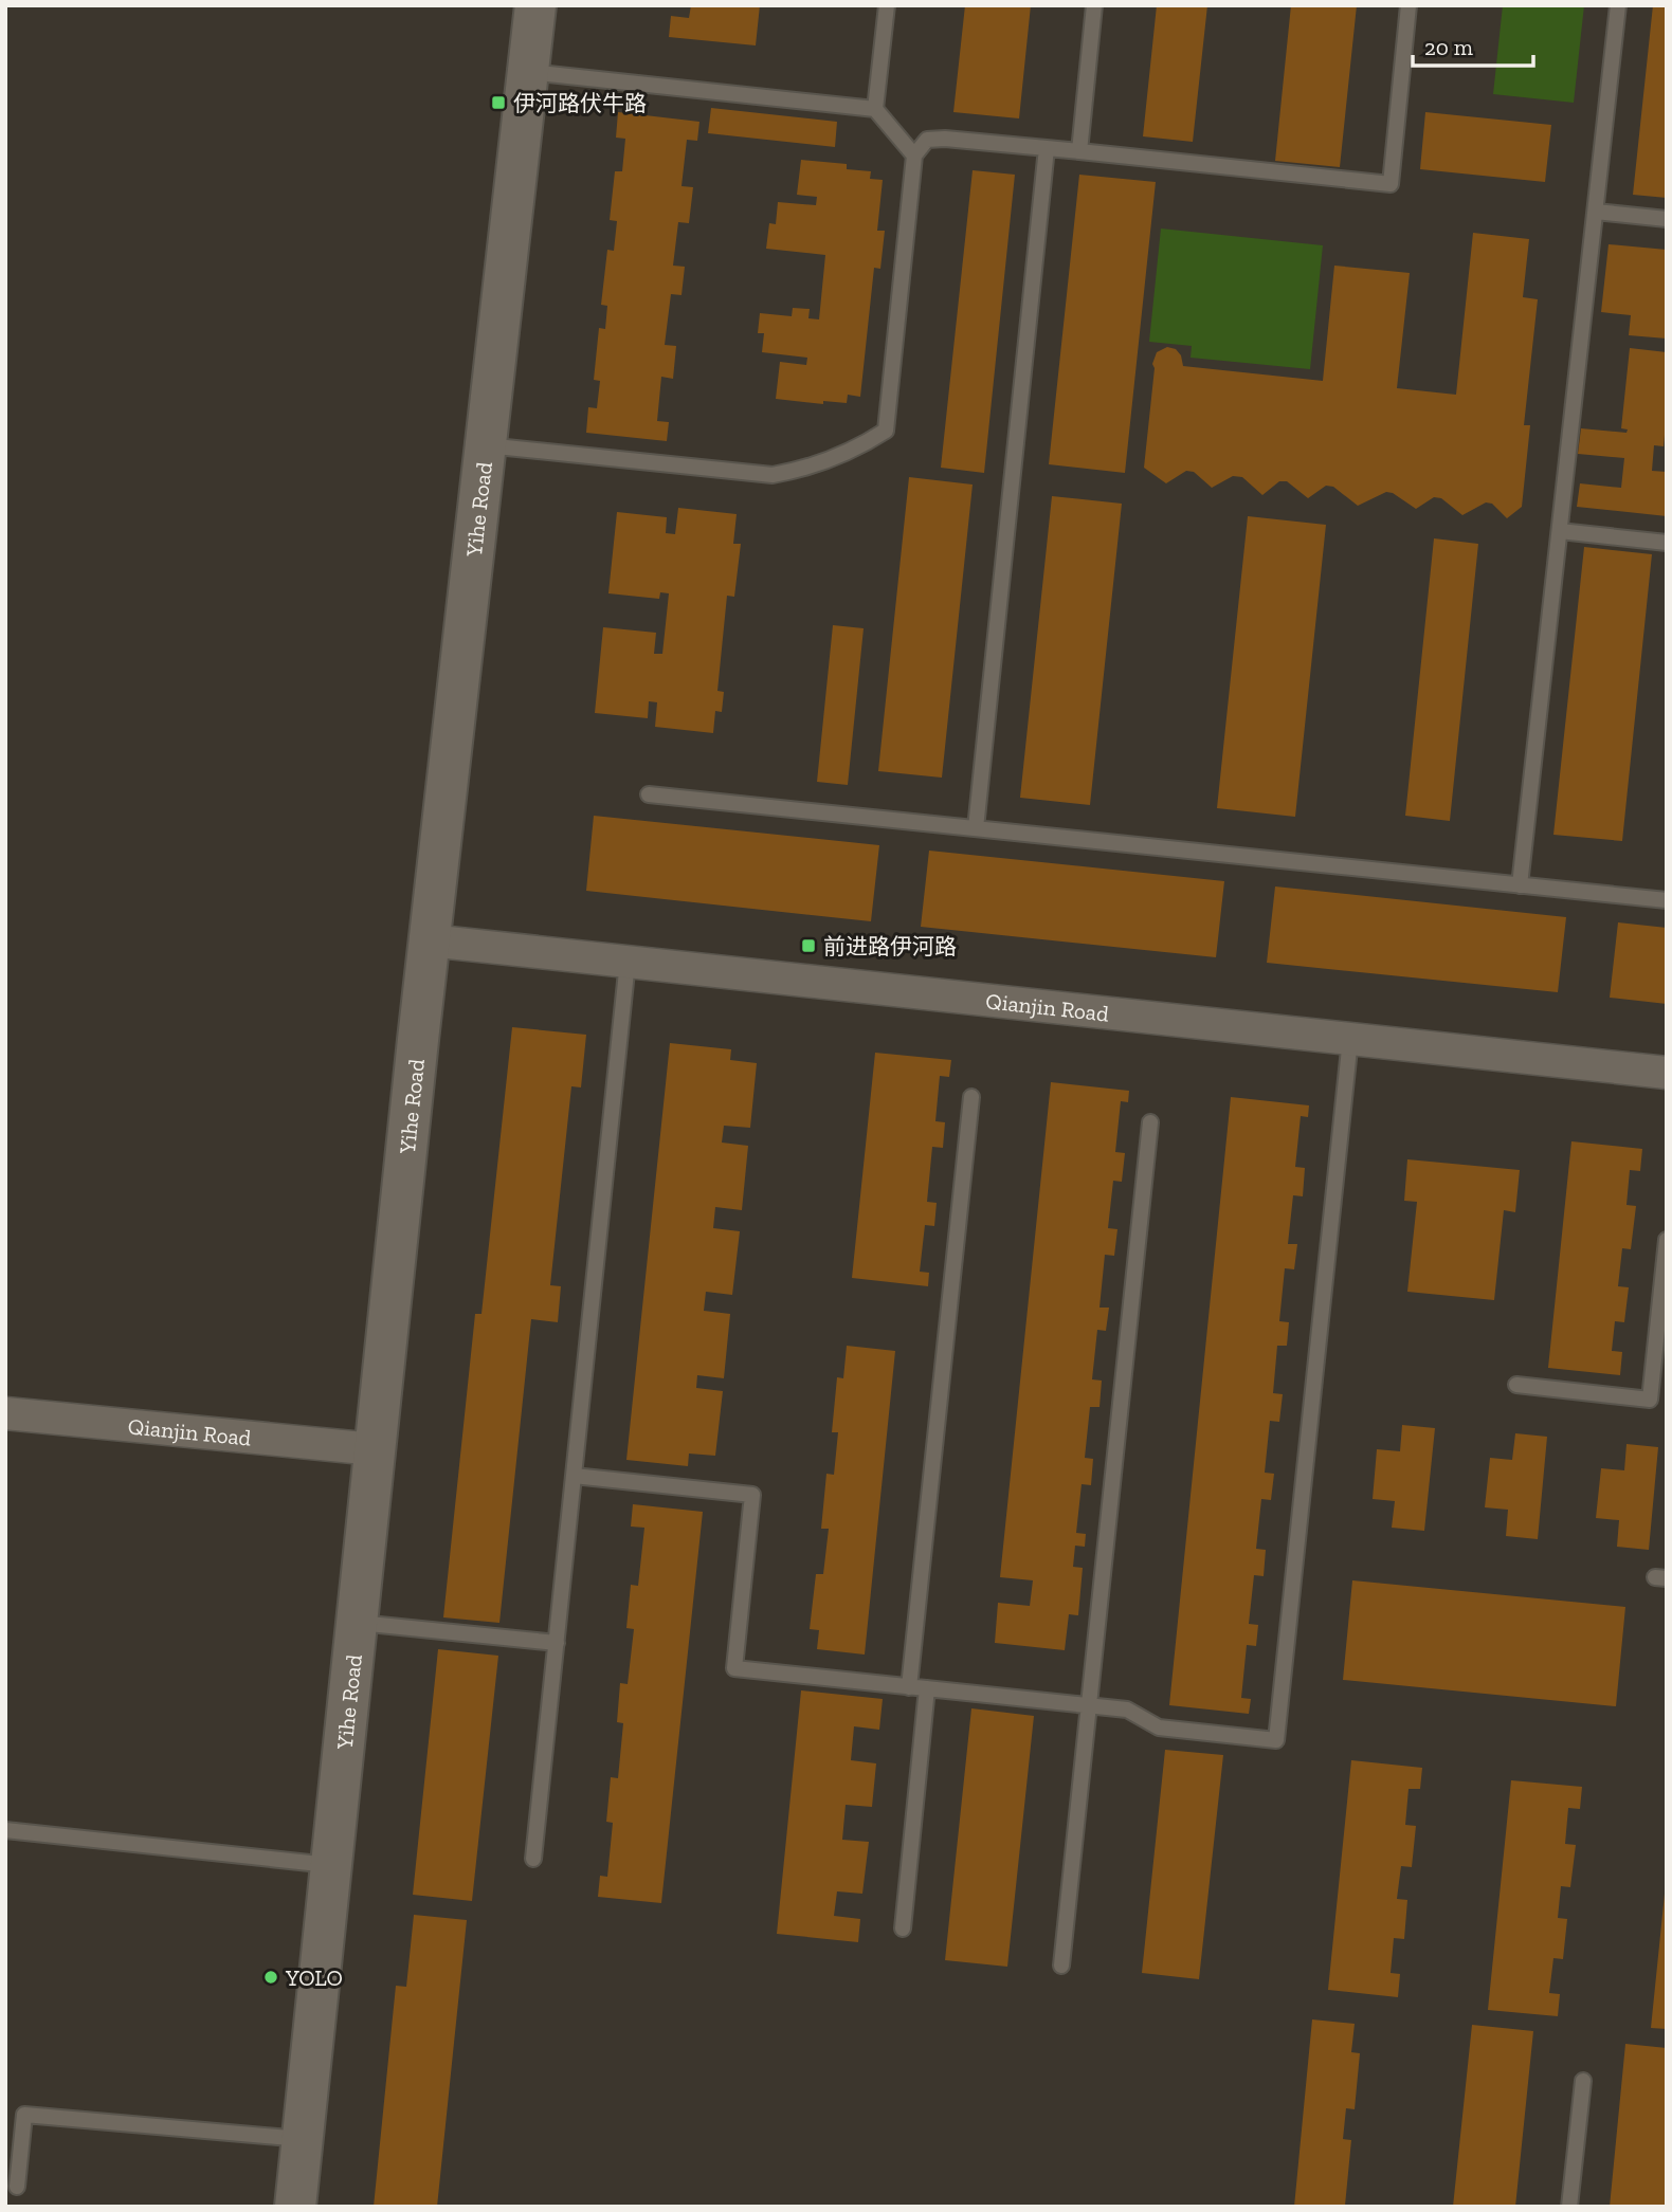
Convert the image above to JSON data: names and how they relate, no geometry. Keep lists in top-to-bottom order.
{
  "streets": {
    "street": ["Yihe Road", "Qianjin Road"]
  },
  "crossings": [
    ["Yihe Road", "Qianjin Road"]
  ],
  "places": {
    "transit": ["伊河路伏牛路", "前进路伊河路"],
    "other": ["YOLO"]
  },
  "scale_bar": "20 m"
}
